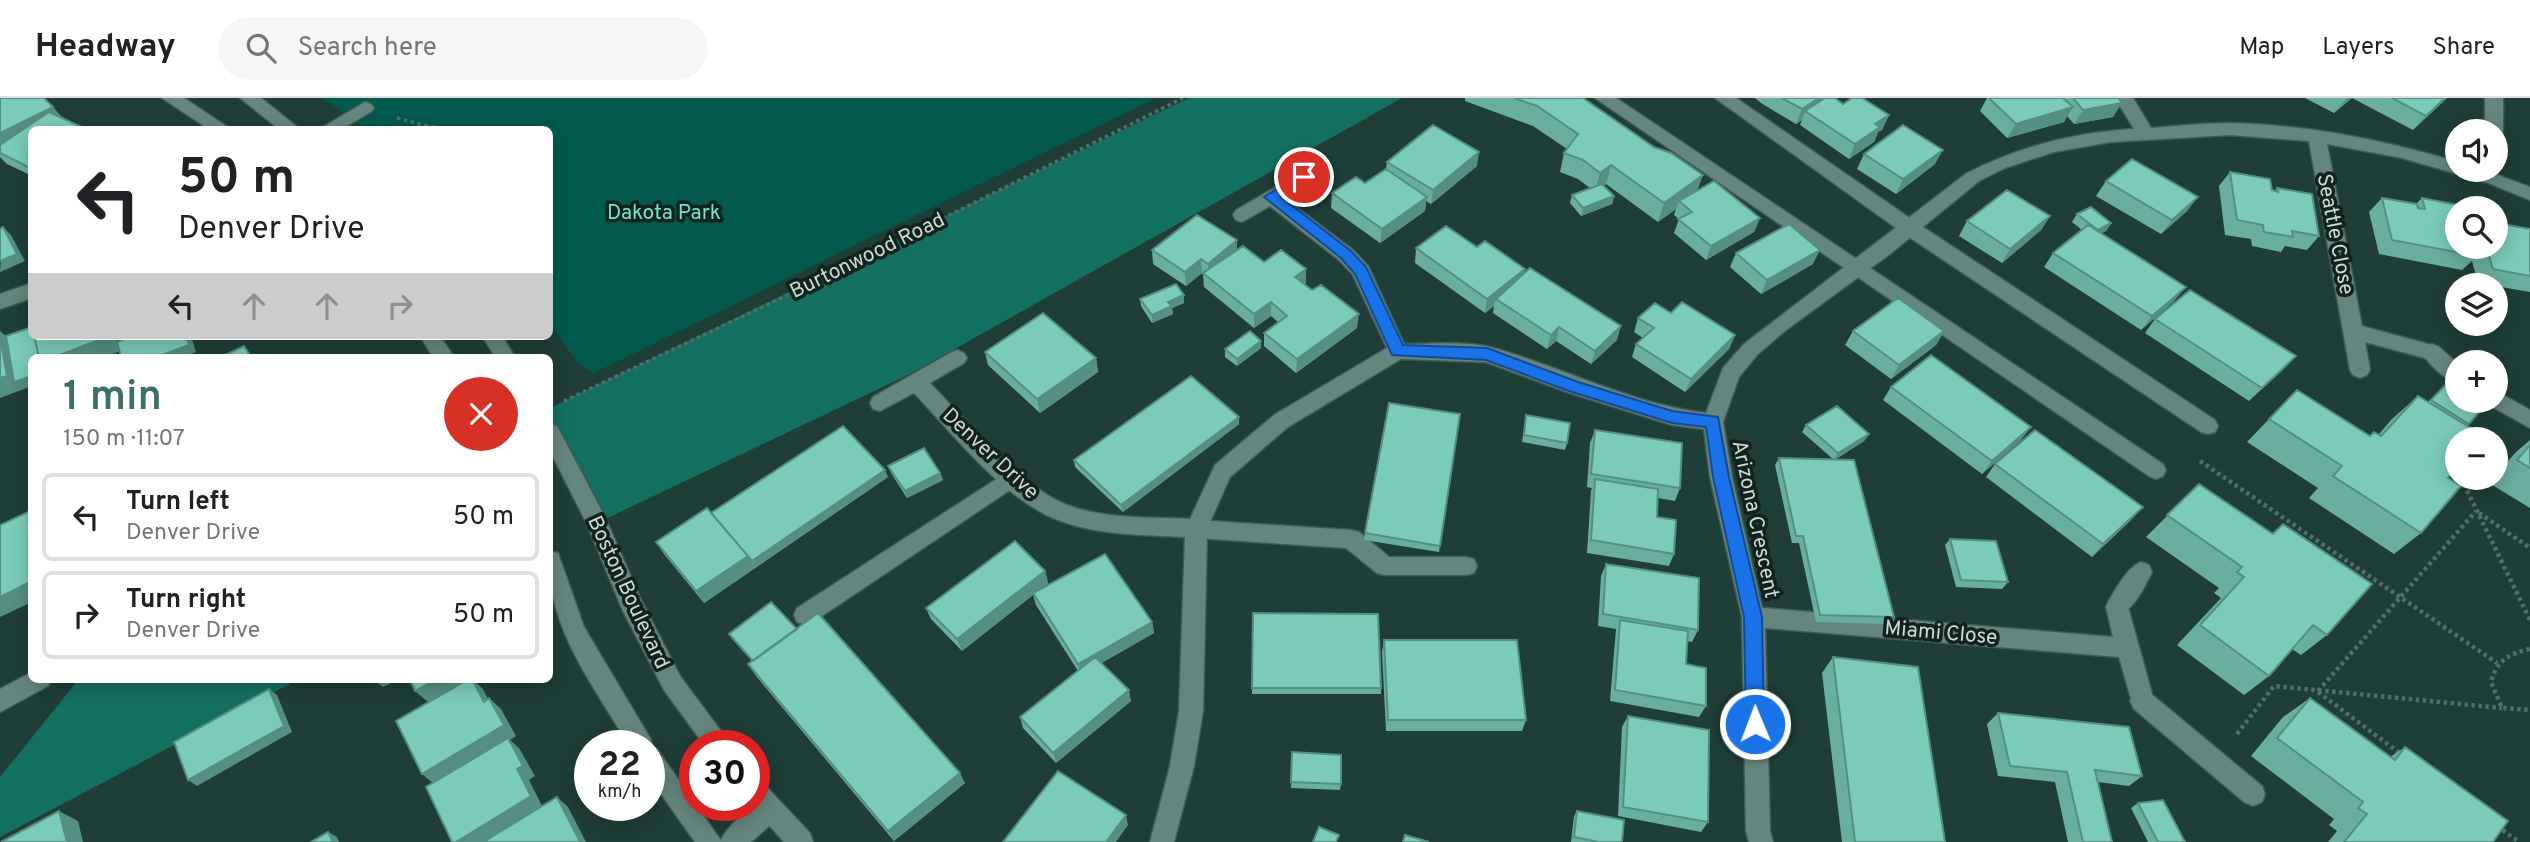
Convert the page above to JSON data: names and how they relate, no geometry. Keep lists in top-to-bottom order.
{
  "streets": {
    "street": [
      "Seattle Close",
      "Denver Drive",
      "Arizona Crescent",
      "Boston Boulevard",
      "Miami Close"
    ],
    "path": ["Burtonwood Road"]
  },
  "crossings": [
    ["Seattle Close", "Arizona Crescent"],
    ["Arizona Crescent", "Miami Close"]
  ],
  "parks": ["Dakota Park"],
  "page": {
    "header": "Headway",
    "search": "Search here",
    "nav": ["Map", "Layers", "Share"],
    "map_buttons": ["+", "−"],
    "turn": ["50 m", "Denver Drive"],
    "heading": ["1 min", "150 m · 11:07"],
    "list": [
      {
        "name": "Turn left",
        "note": "Denver Drive",
        "value": "50 m"
      },
      {
        "name": "Turn right",
        "note": "Denver Drive",
        "value": "50 m"
      }
    ],
    "speed": "22 km/h",
    "limit": "30"
  }
}
